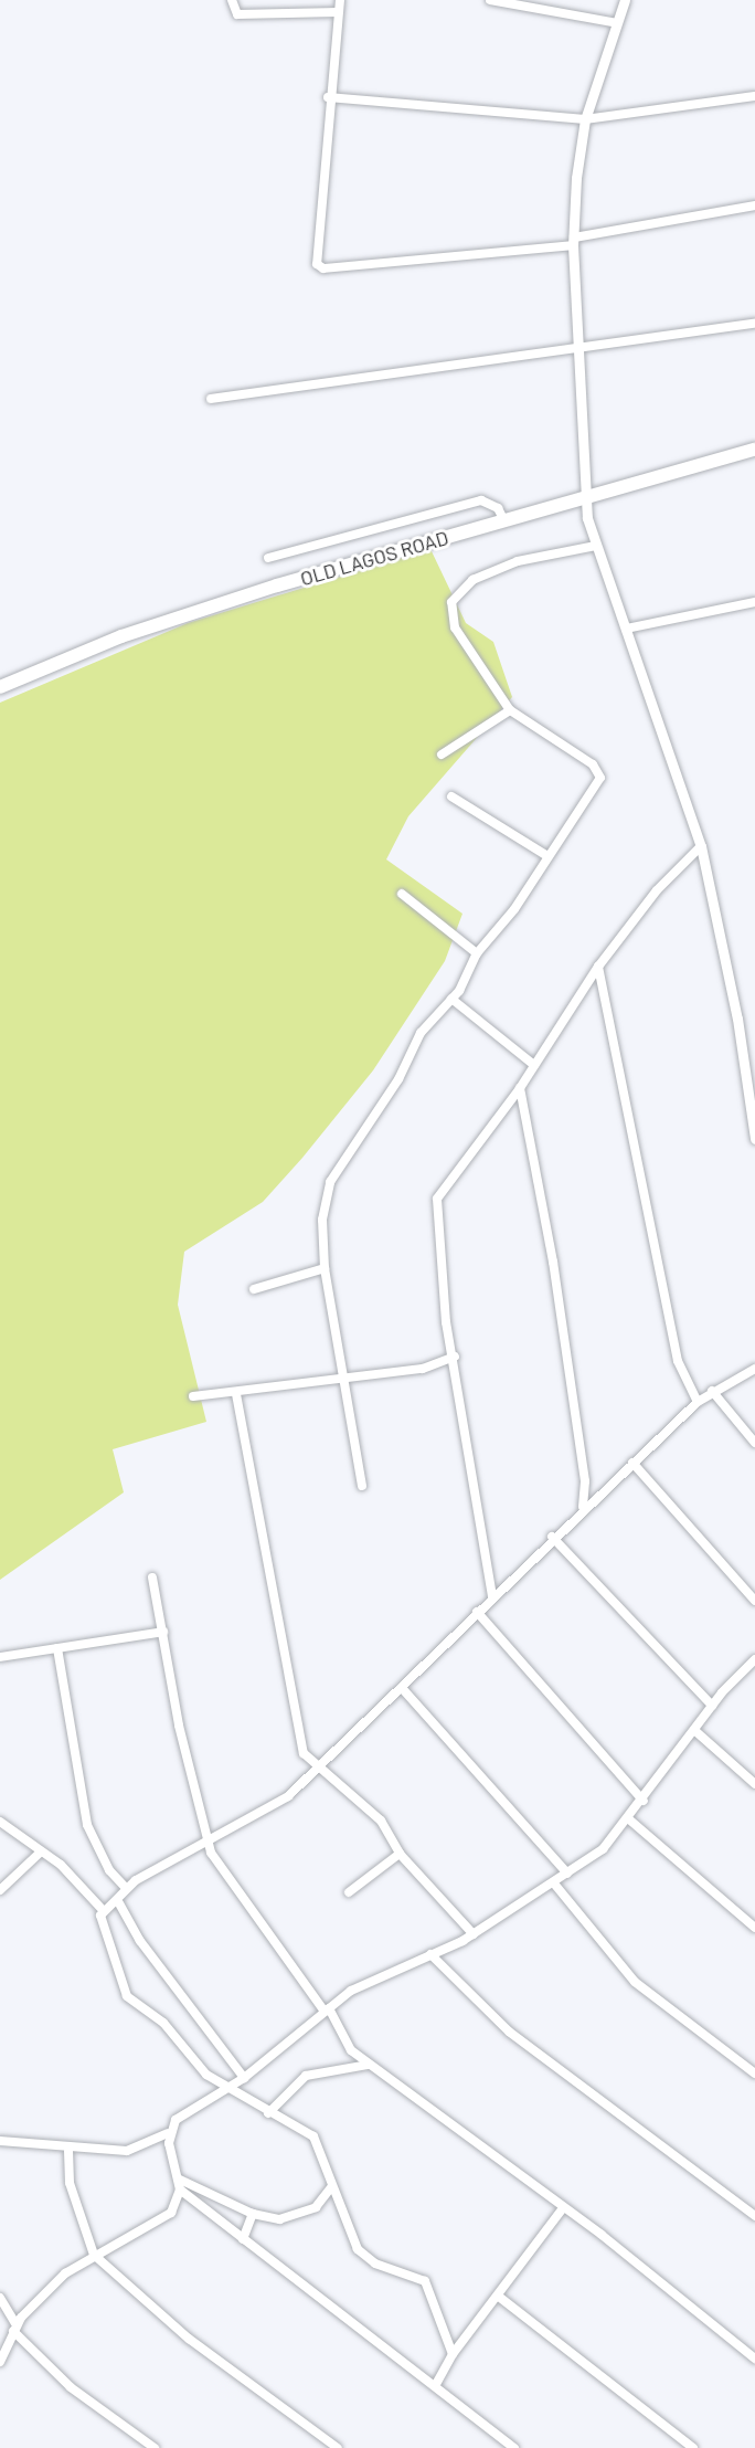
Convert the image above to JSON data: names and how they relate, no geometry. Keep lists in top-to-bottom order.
{
  "streets": {
    "main road": ["OLD LAGOS ROAD"]
  }
}
